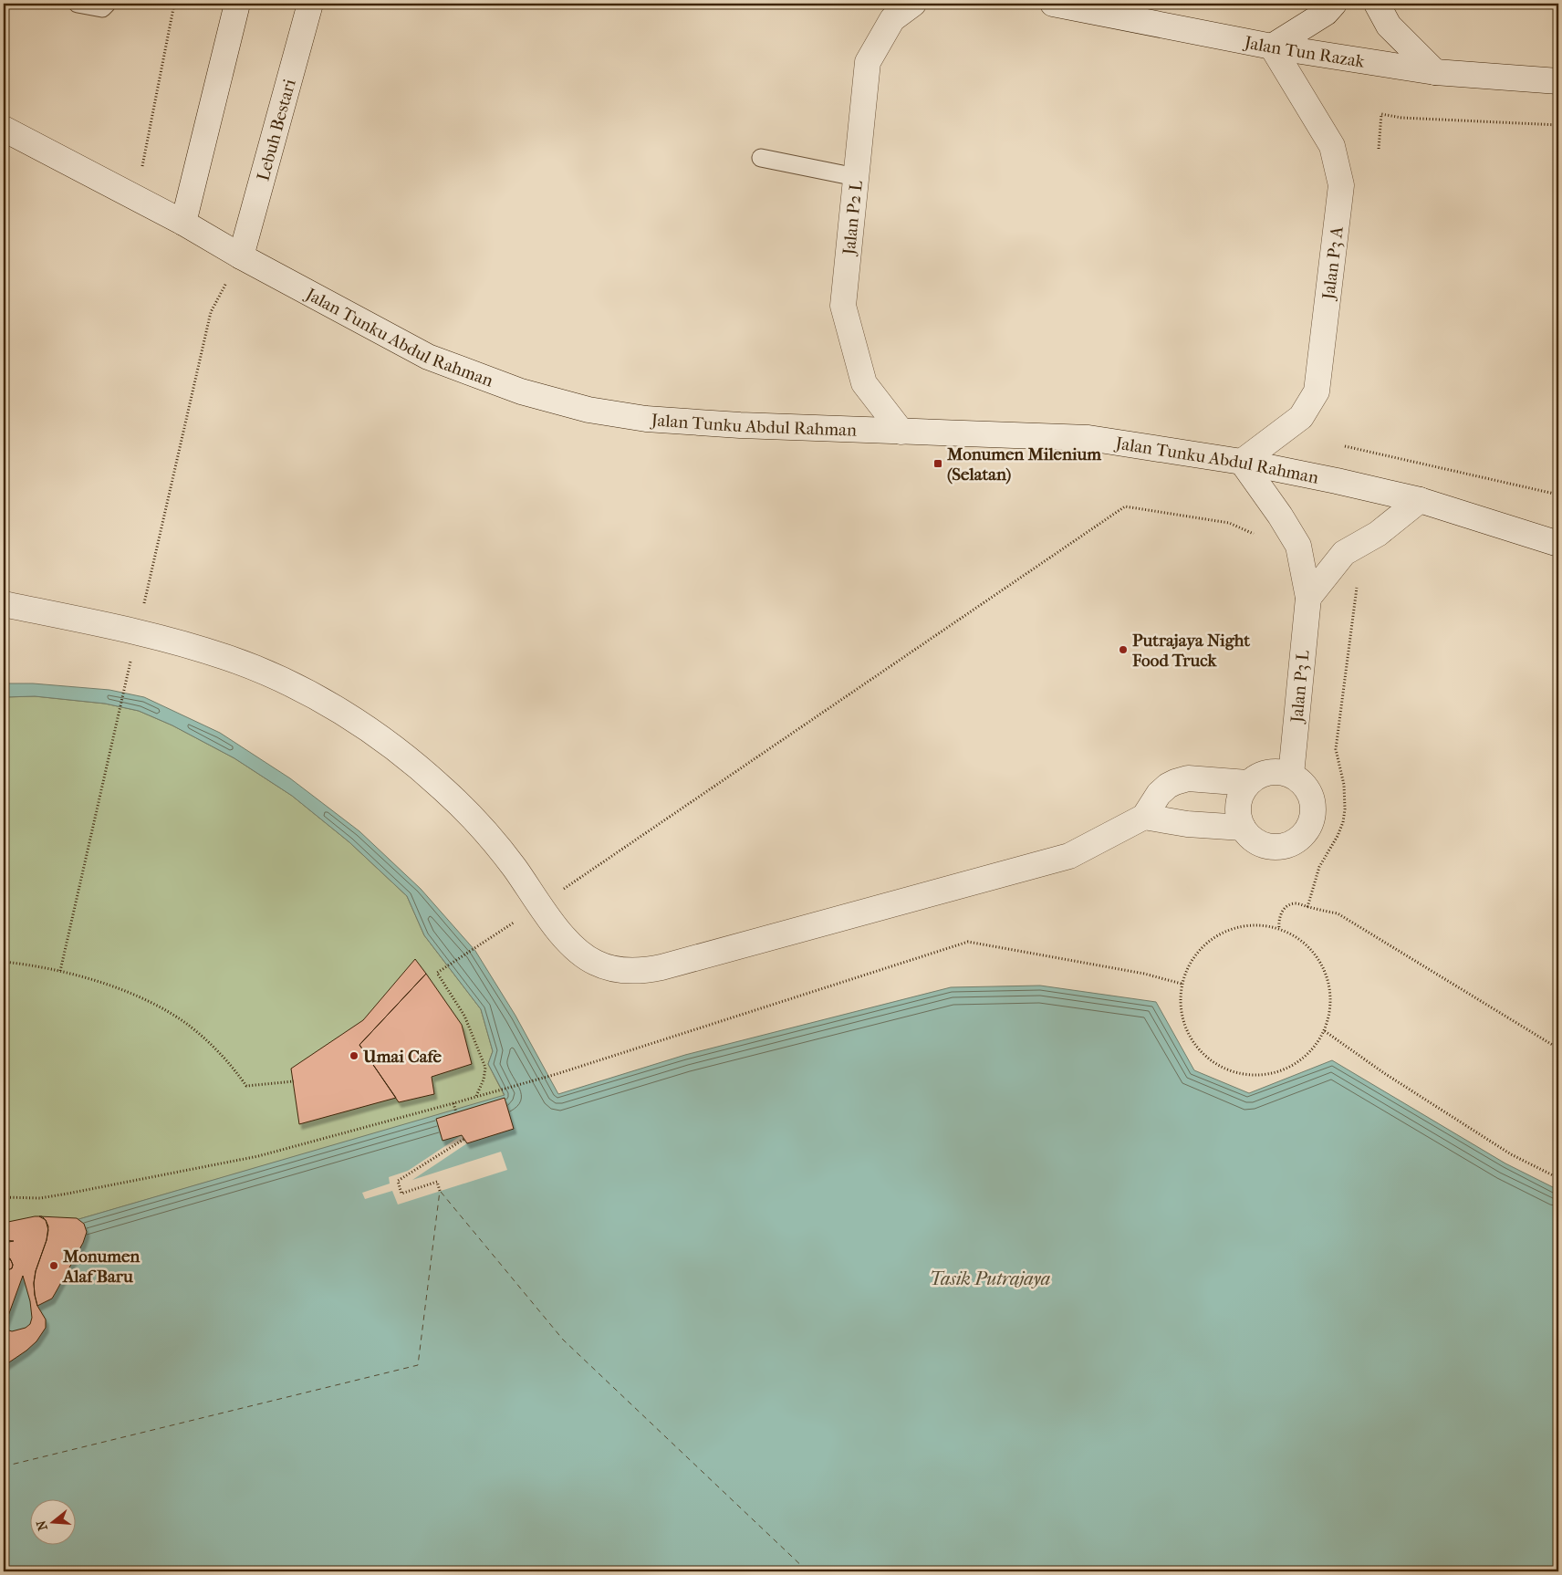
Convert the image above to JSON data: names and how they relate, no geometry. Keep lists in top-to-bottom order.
{
  "streets": {
    "street": [
      "Jalan Tun Razak",
      "Lebuh Bestari",
      "Jalan P2 L",
      "Jalan P3 A",
      "Jalan Tunku Abdul Rahman",
      "Jalan P3 L"
    ]
  },
  "crossings": [
    ["Jalan Tun Razak", "Jalan P3 A"],
    ["Lebuh Bestari", "Jalan Tunku Abdul Rahman"],
    ["Jalan P2 L", "Jalan Tunku Abdul Rahman"],
    ["Jalan P3 A", "Jalan Tunku Abdul Rahman"],
    ["Jalan P3 A", "Jalan P3 L"],
    ["Jalan Tunku Abdul Rahman", "Jalan P3 L"]
  ],
  "water": ["Tasik Putrajaya"],
  "places": {
    "transit": ["Monumen Milenium (Selatan)"],
    "other": ["Putrajaya Night Food Truck", "Umai Cafe", "Monumen Alaf Baru"]
  },
  "north": "left"
}
